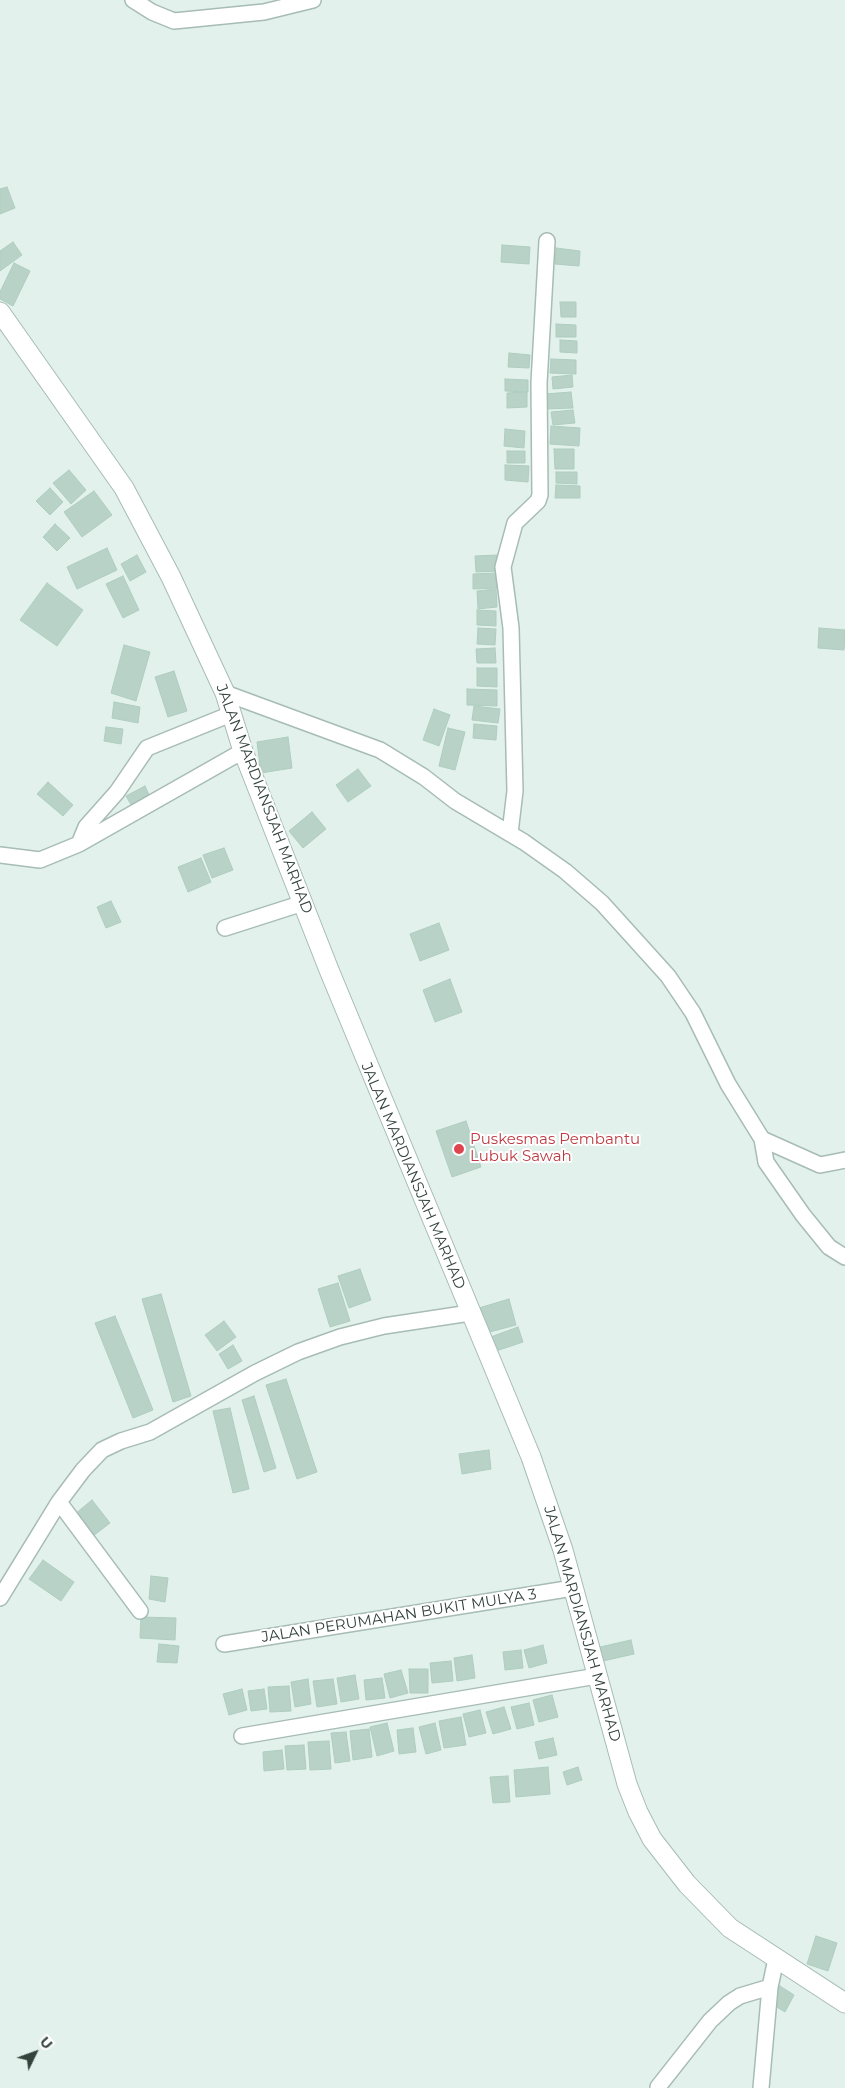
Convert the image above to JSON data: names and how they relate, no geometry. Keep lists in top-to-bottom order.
{
  "streets": {
    "street": ["JALAN MARDIANSJAH MARHAD", "JALAN PERUMAHAN BUKIT MULYA 3"]
  },
  "crossings": [
    ["JALAN MARDIANSJAH MARHAD", "JALAN PERUMAHAN BUKIT MULYA 3"]
  ],
  "places": ["Puskesmas Pembantu Lubuk Sawah"],
  "north": "top right"
}
